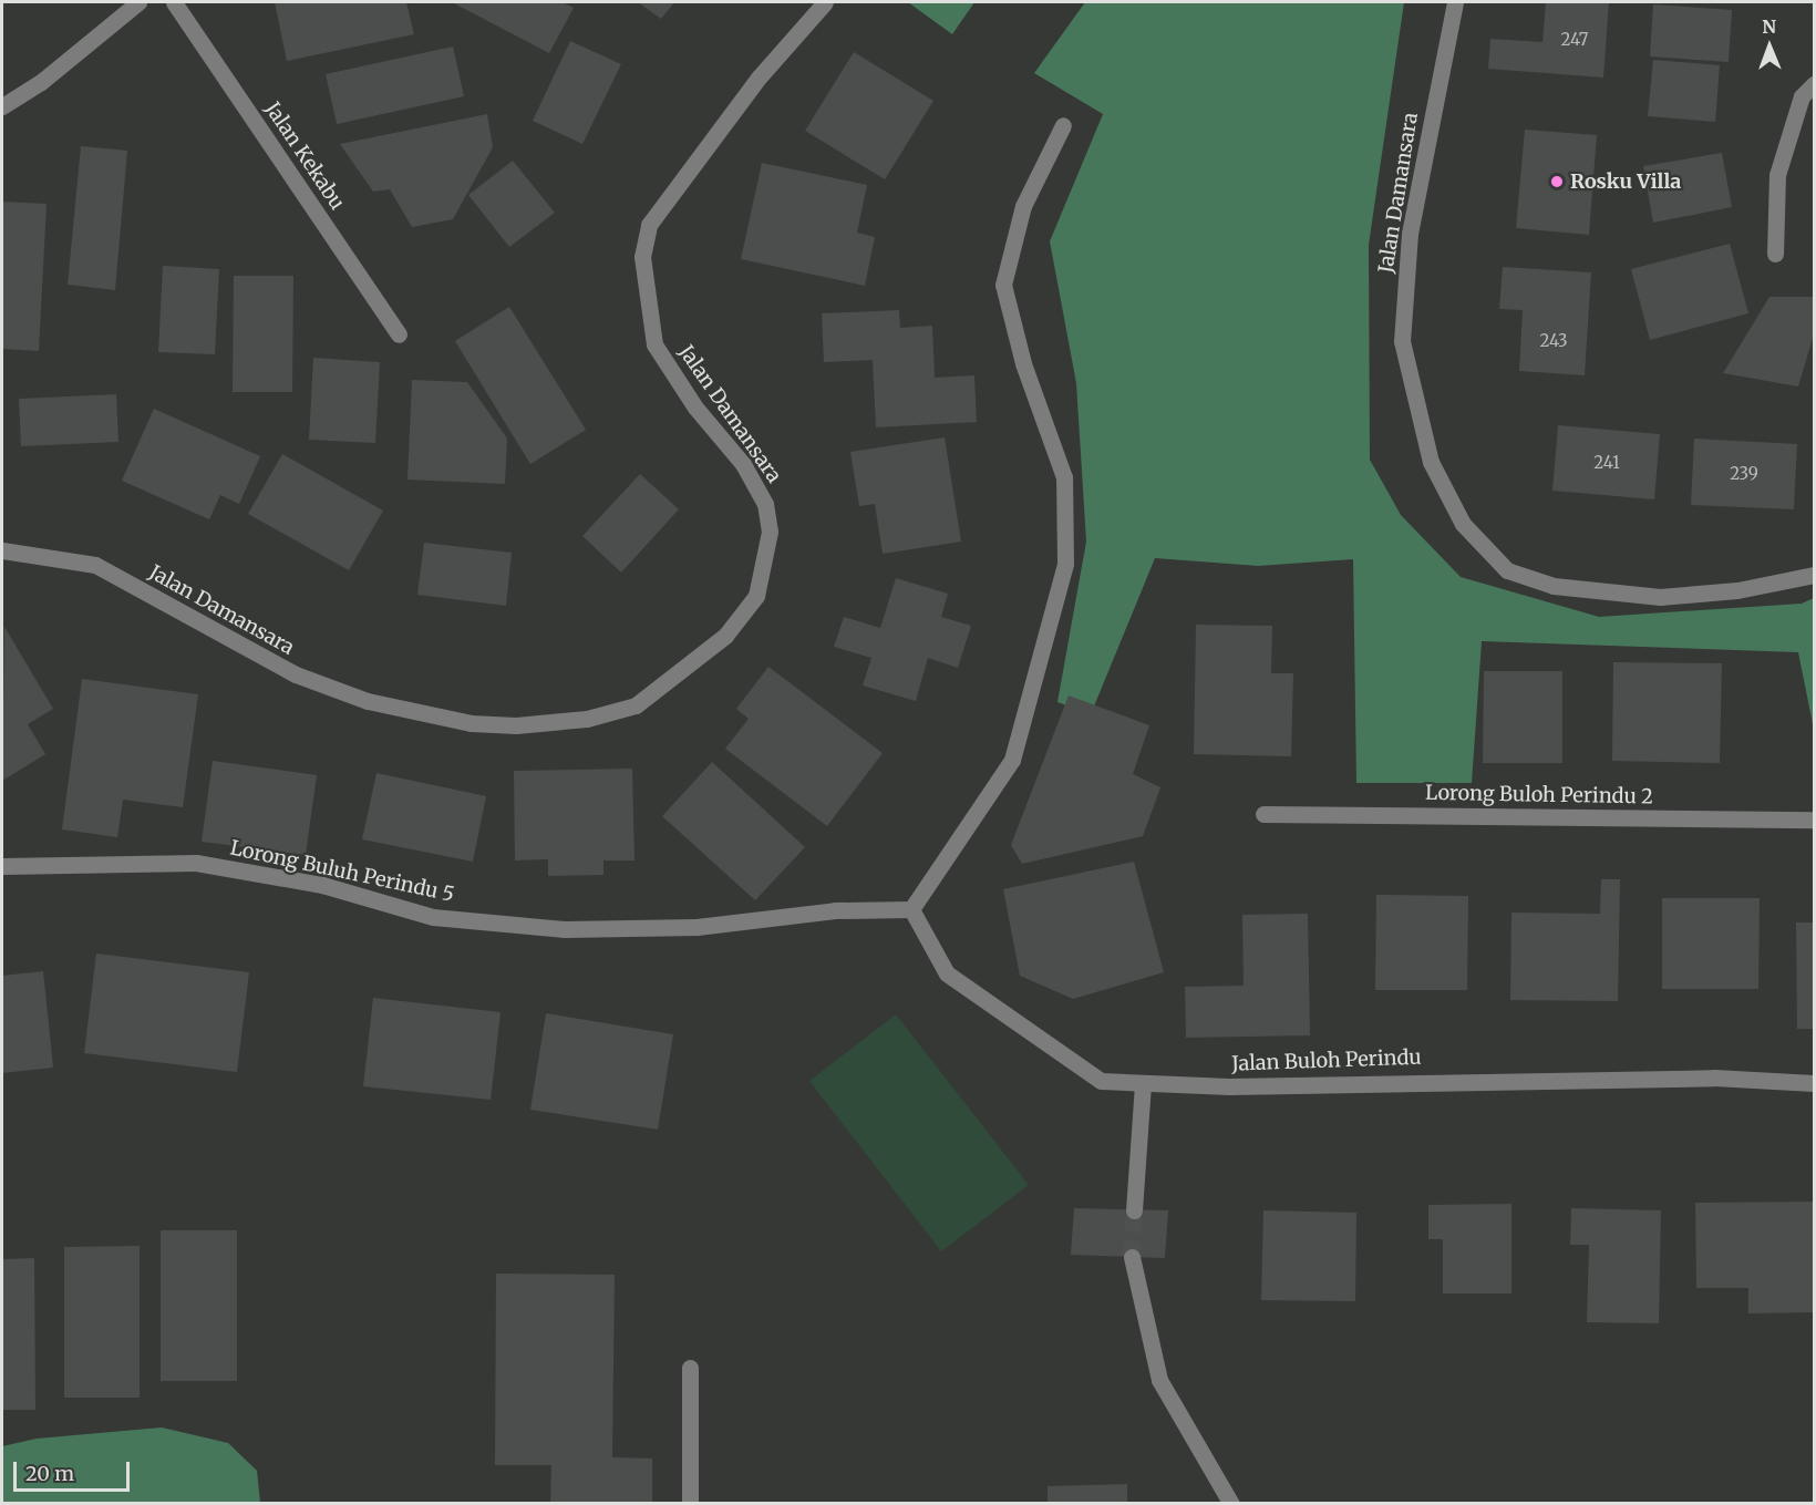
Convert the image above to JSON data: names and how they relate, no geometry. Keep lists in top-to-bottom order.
{
  "streets": {
    "street": [
      "Jalan Kekabu",
      "Jalan Damansara",
      "Lorong Buloh Perindu 2",
      "Lorong Buluh Perindu 5",
      "Jalan Buloh Perindu"
    ]
  },
  "crossings": [
    ["Lorong Buluh Perindu 5", "Jalan Buloh Perindu"]
  ],
  "places": ["Rosku Villa"],
  "house_numbers": [
    "247",
    "243",
    "241",
    "239"
  ],
  "scale_bar": "20 m",
  "north": "top"
}
